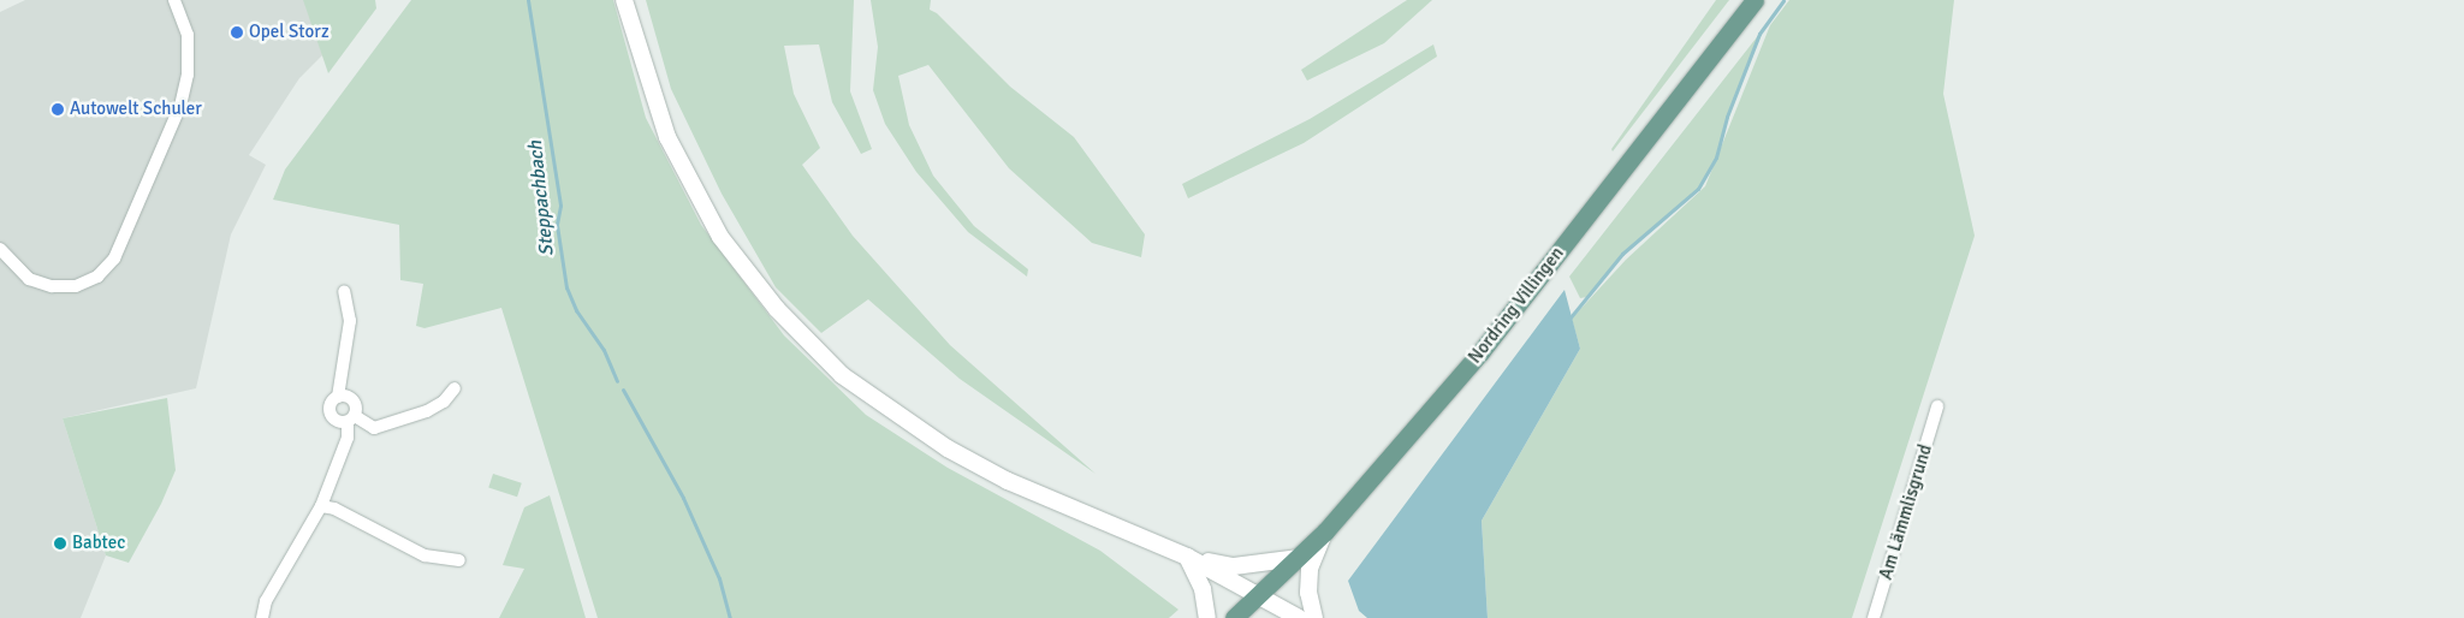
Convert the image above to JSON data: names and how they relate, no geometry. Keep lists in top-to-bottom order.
{
  "streets": {
    "main road": ["Nordring Villingen"],
    "street": ["Am Lämmlisgrund"]
  },
  "water": ["Steppachbach"],
  "places": ["Opel Storz", "Autowelt Schuler", "Babtec"]
}
